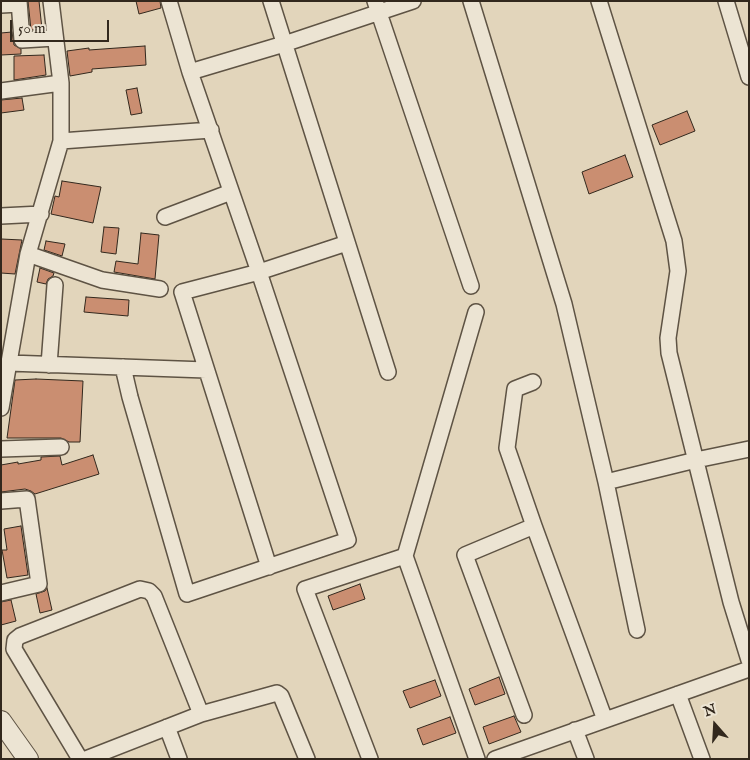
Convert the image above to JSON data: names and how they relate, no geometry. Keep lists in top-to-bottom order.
{
  "scale_bar": "50 m",
  "north": "top"
}
